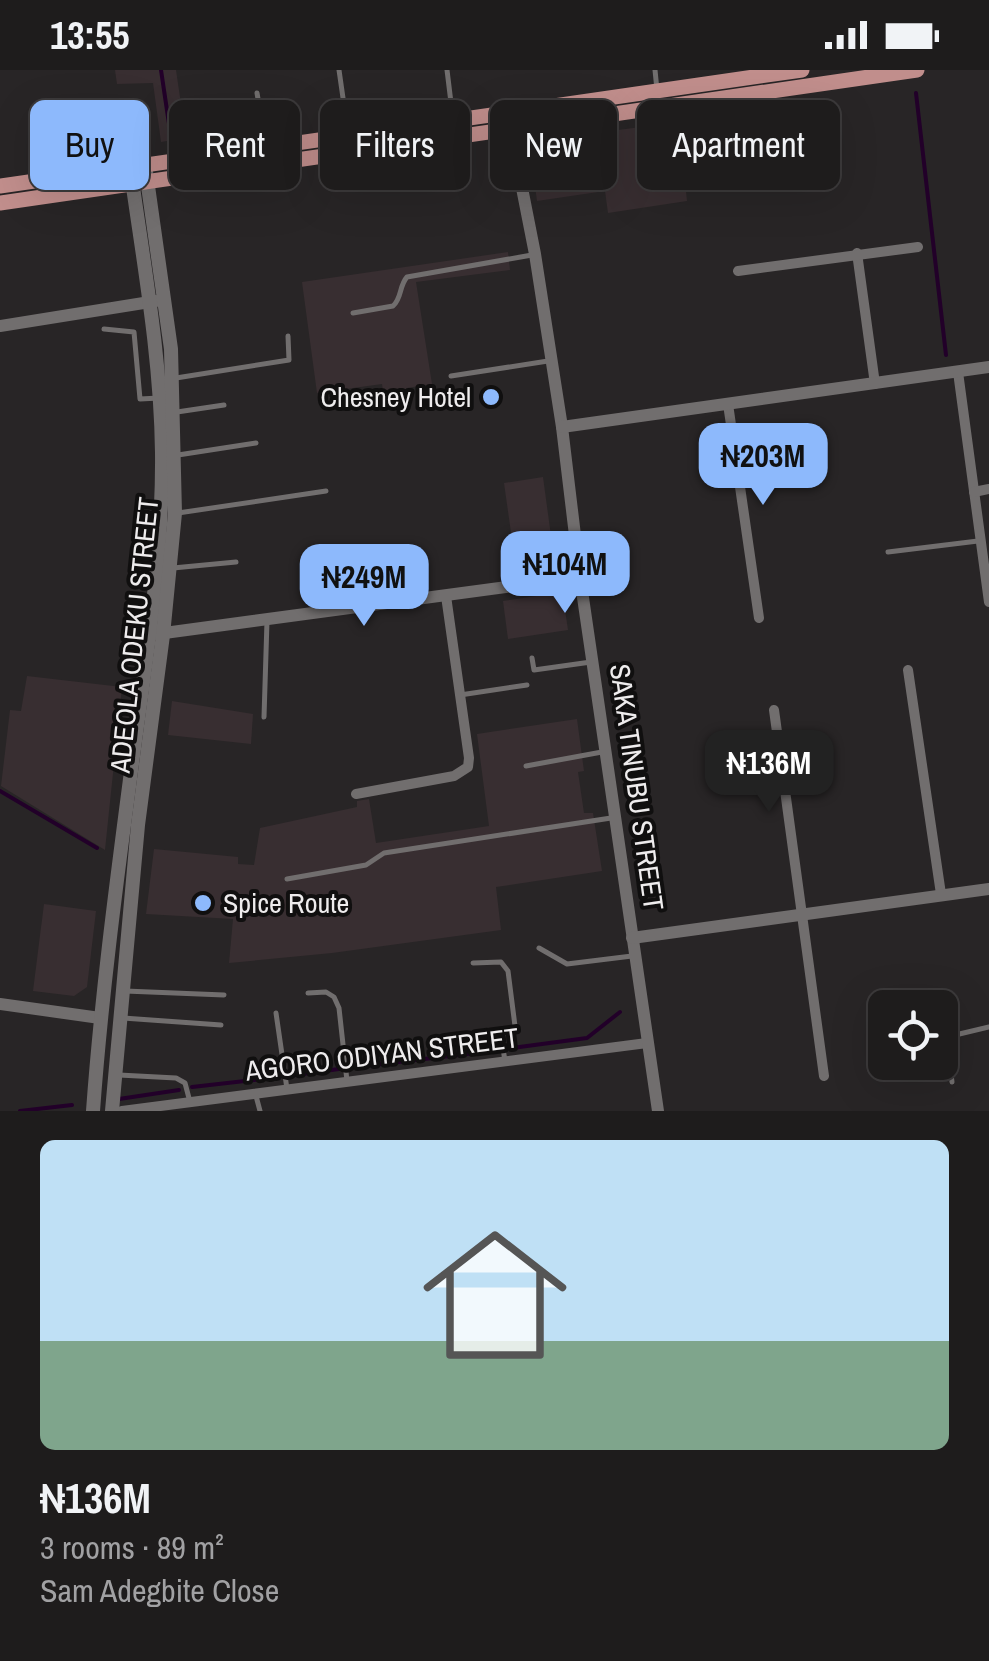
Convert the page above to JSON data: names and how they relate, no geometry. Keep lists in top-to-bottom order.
{
  "streets": {
    "main road": ["ADEOLA ODEKU STREET"],
    "street": ["SAKA TINUBU STREET", "AGORO ODIYAN STREET"]
  },
  "crossings": [
    ["SAKA TINUBU STREET", "AGORO ODIYAN STREET"]
  ],
  "places": ["Chesney Hotel", "Spice Route"],
  "page": {
    "status": "13:55",
    "chip": [
      "Buy",
      "Rent",
      "Filters",
      "New",
      "Apartment"
    ],
    "price": [
      "₦203M",
      "₦104M",
      "₦249M",
      "₦136M"
    ],
    "list": [
      {
        "name": "₦136M",
        "note": "3 rooms · 89 m² · Sam Adegbite Close"
      }
    ]
  }
}
